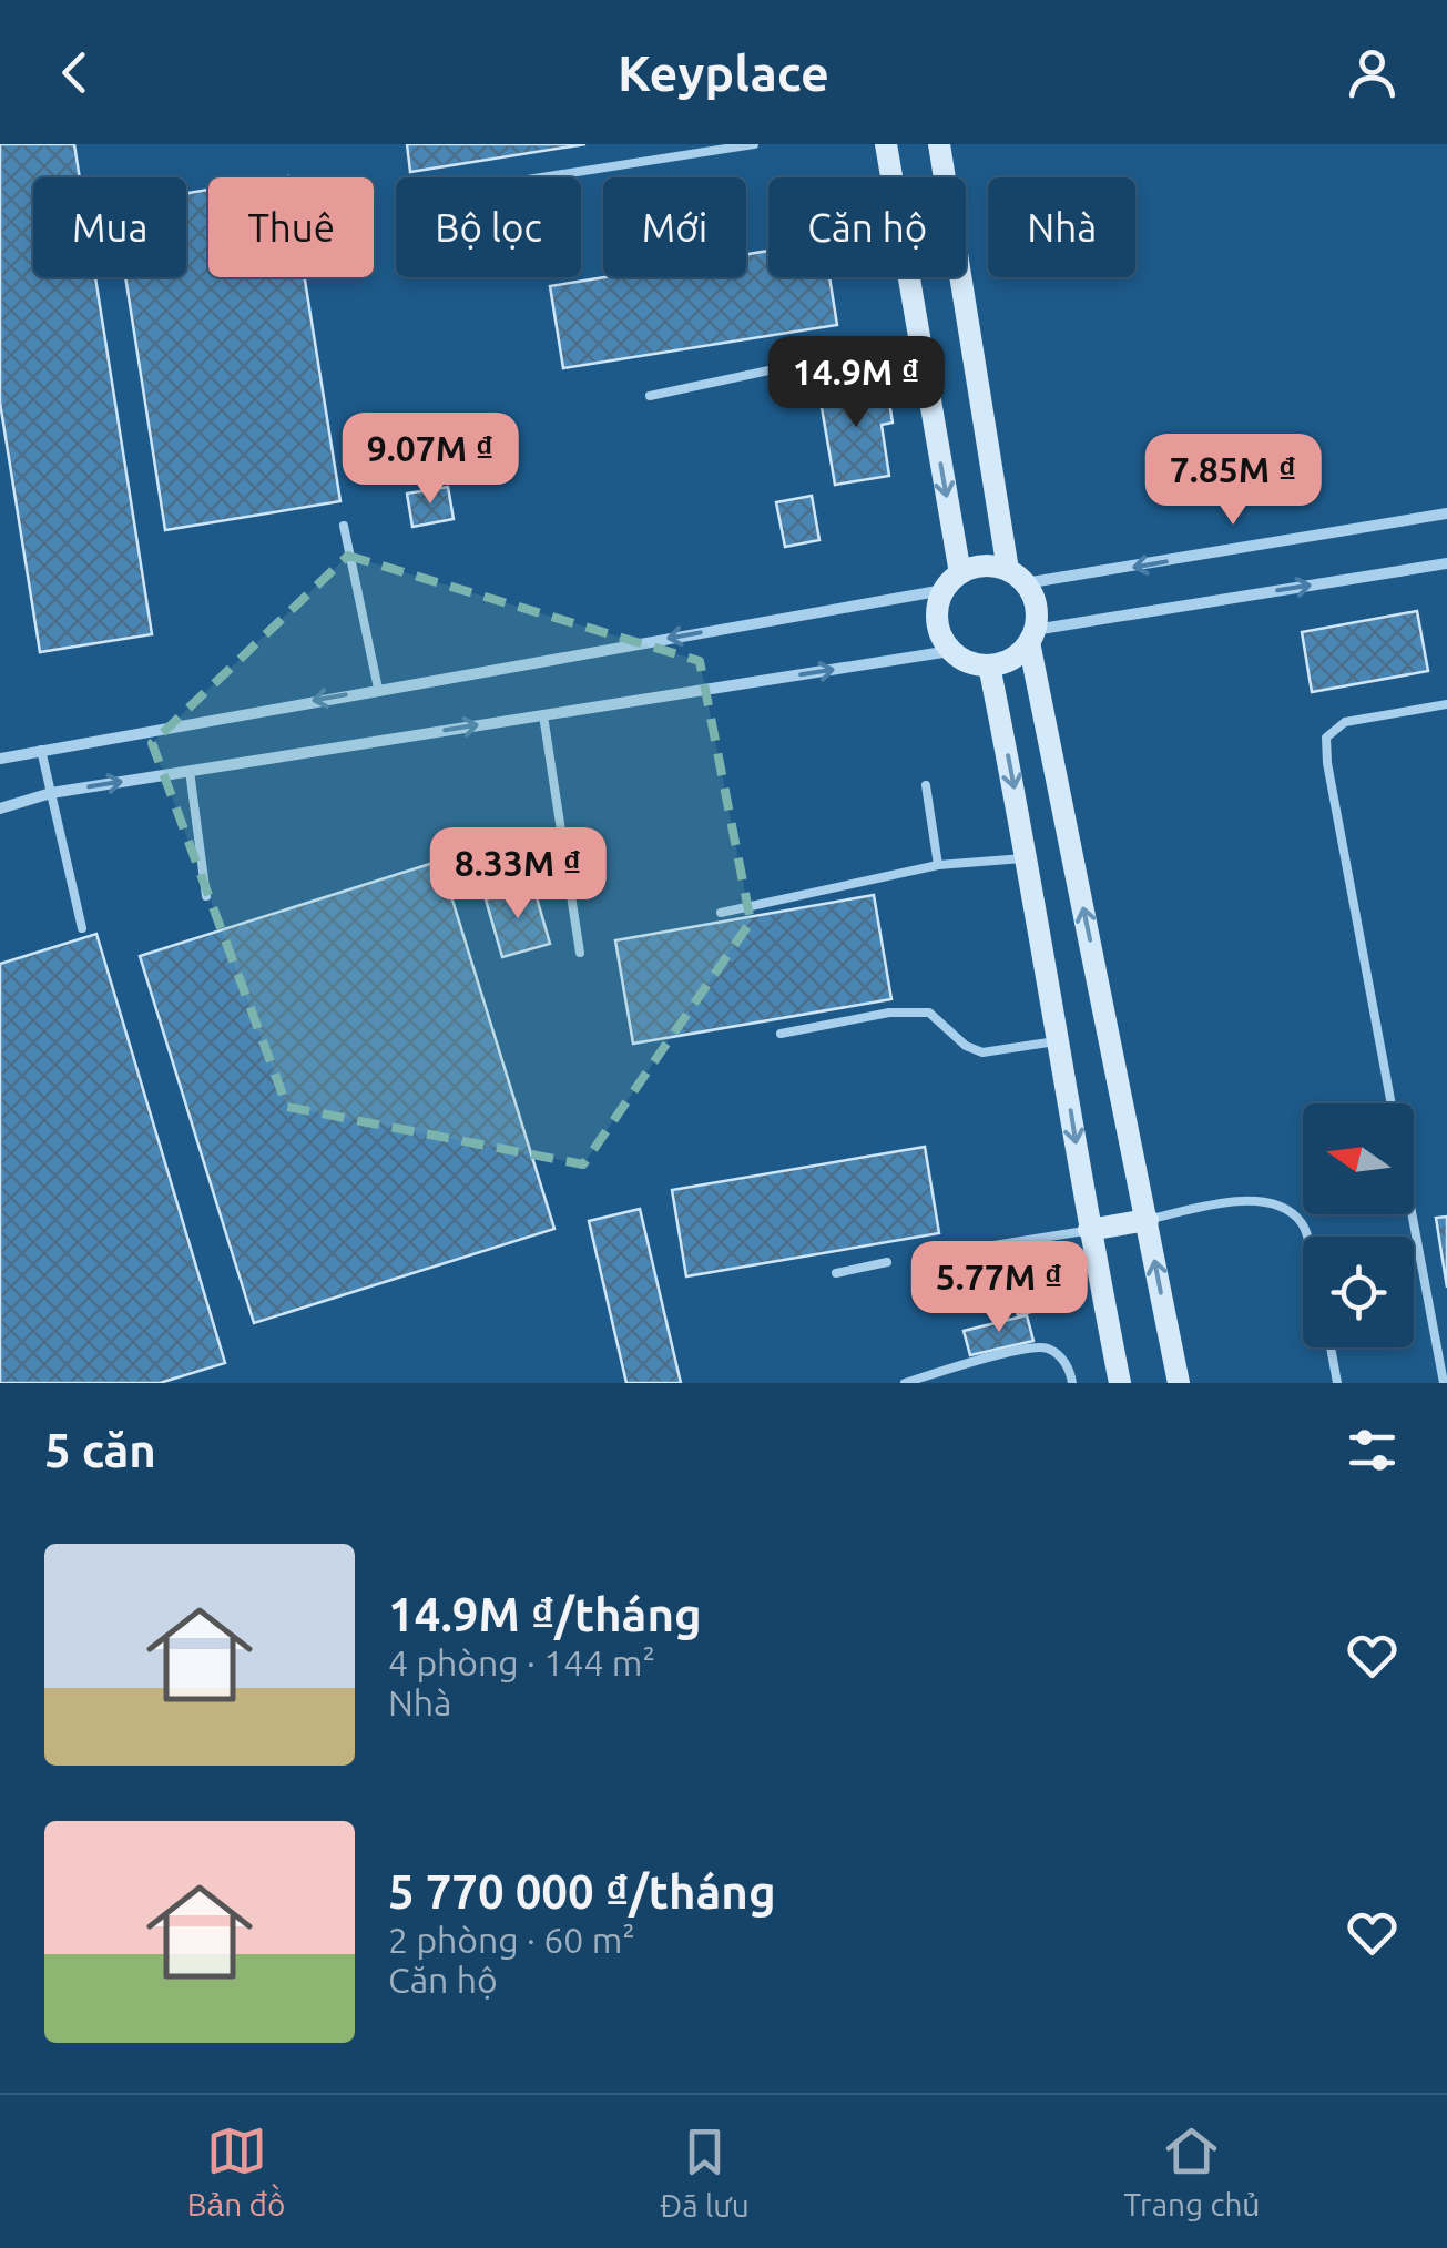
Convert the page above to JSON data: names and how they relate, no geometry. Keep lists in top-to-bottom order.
{
  "north": "left",
  "page": {
    "header": "Keyplace",
    "chip": [
      "Mua",
      "Thuê",
      "Bộ lọc",
      "Mới",
      "Căn hộ",
      "Nhà"
    ],
    "price": [
      "14.9M ₫",
      "9.07M ₫",
      "7.85M ₫",
      "8.33M ₫",
      "5.77M ₫"
    ],
    "heading": "5 căn",
    "list": [
      {
        "name": "14.9M ₫/tháng",
        "note": "4 phòng · 144 m² · Nhà"
      },
      {
        "name": "5 770 000 ₫/tháng",
        "note": "2 phòng · 60 m² · Căn hộ"
      }
    ],
    "tabs": ["Bản đồ", "Đã lưu", "Trang chủ"]
  }
}
